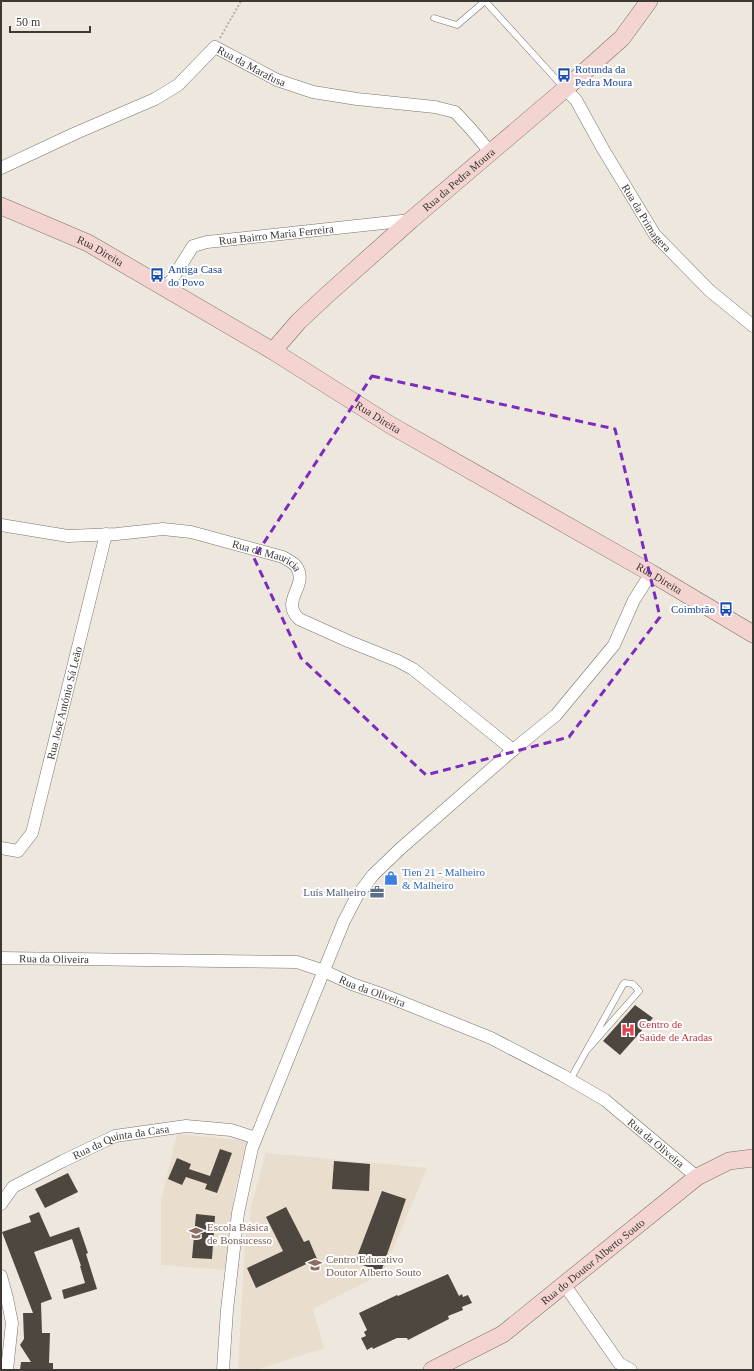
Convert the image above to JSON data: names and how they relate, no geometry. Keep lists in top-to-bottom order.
{
  "streets": {
    "main road": ["Rua da Pedra Moura", "Rua Direita", "Rua do Doutor Alberto Souto"],
    "street": [
      "Rua da Marafusa",
      "Rua da Primagera",
      "Rua Bairro Maria Ferreira",
      "Rua da Mauricia",
      "Rua José António Sá Leão",
      "Rua da Oliveira",
      "Rua da Quinta da Casa"
    ]
  },
  "crossings": [
    ["Rua da Marafusa", "Rua da Pedra Moura"],
    ["Rua da Pedra Moura", "Rua da Primagera"],
    ["Rua da Pedra Moura", "Rua Bairro Maria Ferreira"],
    ["Rua da Pedra Moura", "Rua Direita"],
    ["Rua Bairro Maria Ferreira", "Rua Direita"],
    ["Rua da Mauricia", "Rua José António Sá Leão"],
    ["Rua da Oliveira", "Rua do Doutor Alberto Souto"]
  ],
  "places": {
    "bus stop": ["Rotunda da Pedra Moura", "Antiga Casa do Povo", "Coimbrão"],
    "shop": ["Tien 21 - Malheiro & Malheiro"],
    "office": ["Luís Malheiro"],
    "hospital": ["Centro de Saúde de Aradas"],
    "school or university": ["Escola Básica de Bonsucesso", "Centro Educativo Doutor Alberto Souto"]
  },
  "scale_bar": "50 m"
}
